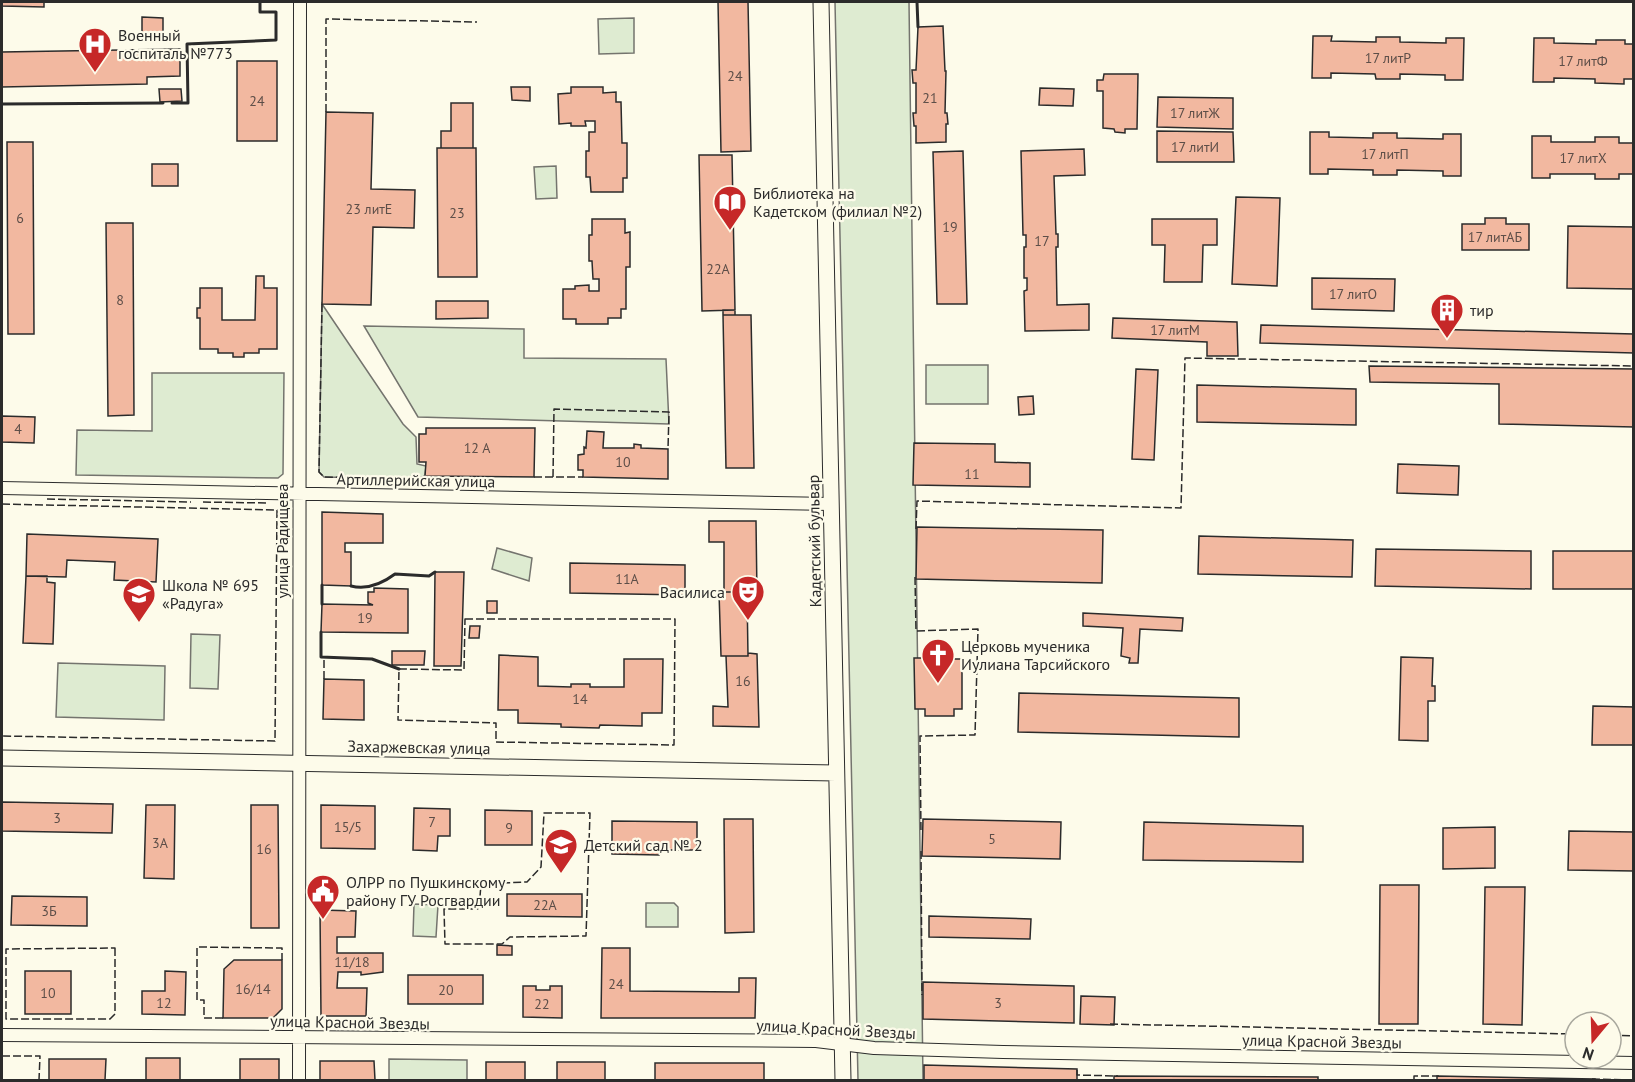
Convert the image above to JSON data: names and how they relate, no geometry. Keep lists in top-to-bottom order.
{
  "streets": {
    "street": [
      "Артиллерийская улица",
      "улица Радищева",
      "Кадетский бульвар",
      "Захаржевская улица",
      "улица Красной Звезды"
    ]
  },
  "crossings": [
    ["Артиллерийская улица", "улица Радищева"],
    ["Артиллерийская улица", "Кадетский бульвар"],
    ["улица Радищева", "Захаржевская улица"],
    ["улица Радищева", "улица Красной Звезды"],
    ["Кадетский бульвар", "Захаржевская улица"],
    ["Кадетский бульвар", "улица Красной Звезды"]
  ],
  "places": {
    "hospital": ["Военный госпиталь №773"],
    "library": ["Библиотека на Кадетском (филиал №2)"],
    "building": ["тир"],
    "theatre": ["Василиса"],
    "school or university": ["Школа № 695 «Радуга»", "Детский сад № 2"],
    "church": ["Церковь мученика Иулиана Тарсийского"],
    "public building": ["ОЛРР по Пушкинскому району ГУ Росгвардии"]
  },
  "house_numbers": [
    "17 литР",
    "17 литФ",
    "24",
    "21",
    "24",
    "17 литЖ",
    "17 литИ",
    "17 литП",
    "17 литХ",
    "23 литЕ",
    "23",
    "6",
    "19",
    "17 литАБ",
    "17",
    "22А",
    "17 литО",
    "8",
    "17 литМ",
    "4",
    "12 А",
    "10",
    "11",
    "11А",
    "19",
    "16",
    "14",
    "3",
    "7",
    "15/5",
    "9",
    "5",
    "3А",
    "16",
    "22А",
    "3Б",
    "11/18",
    "24",
    "16/14",
    "20",
    "10",
    "12",
    "3",
    "22"
  ],
  "north": "bottom"
}
